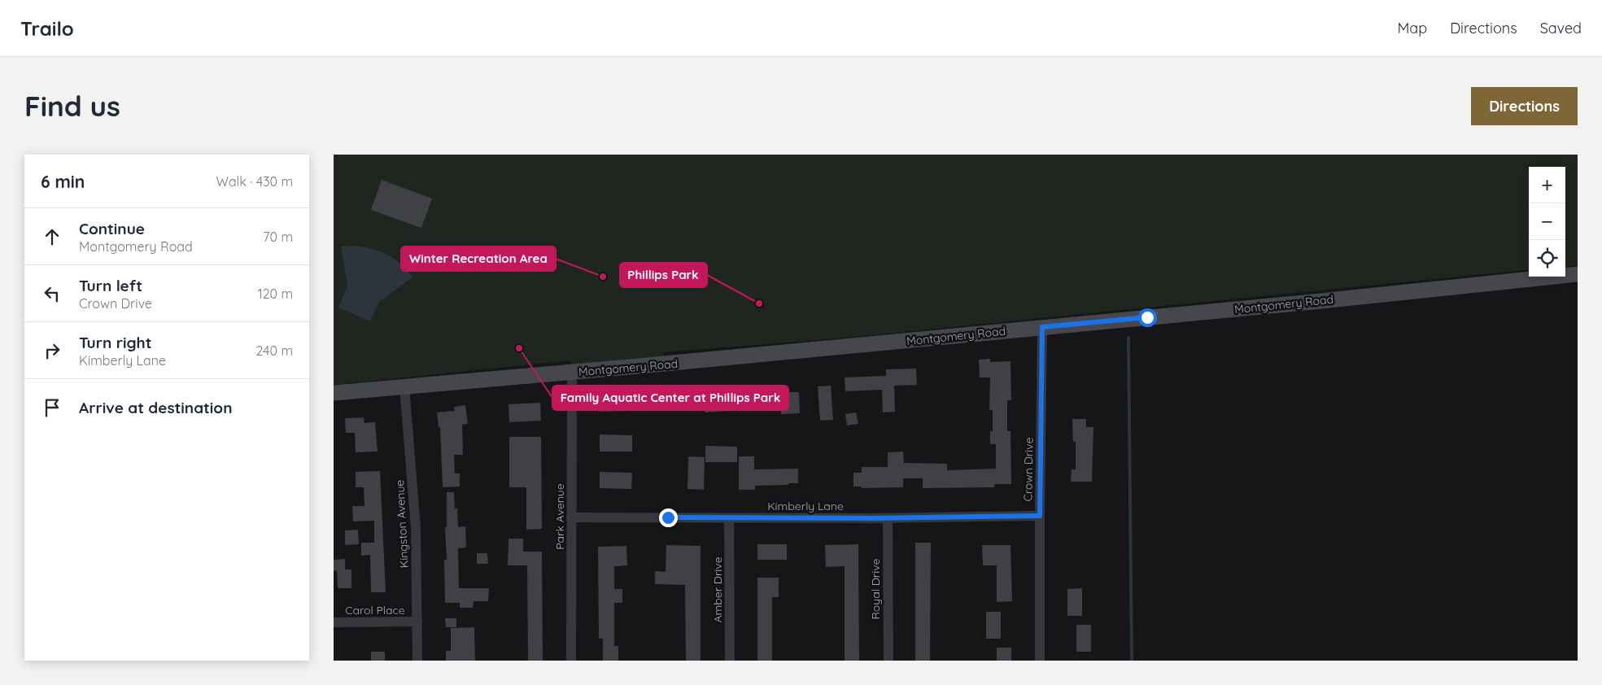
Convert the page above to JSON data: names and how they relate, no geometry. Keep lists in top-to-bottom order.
{
  "streets": {
    "street": [
      "Montgomery Road",
      "Crown Drive",
      "Kimberly Lane",
      "Park Avenue",
      "Kingston Avenue",
      "Royal Drive",
      "Amber Drive",
      "Carol Place"
    ]
  },
  "crossings": [
    ["Montgomery Road", "Crown Drive"],
    ["Montgomery Road", "Park Avenue"],
    ["Montgomery Road", "Kingston Avenue"],
    ["Crown Drive", "Kimberly Lane"],
    ["Kimberly Lane", "Park Avenue"],
    ["Kimberly Lane", "Royal Drive"],
    ["Kimberly Lane", "Amber Drive"],
    ["Kingston Avenue", "Carol Place"]
  ],
  "places": ["Winter Recreation Area", "Phillips Park", "Family Aquatic Center at Phillips Park"],
  "page": {
    "header": "Trailo",
    "nav": ["Map", "Directions", "Saved"],
    "buttons": "Directions",
    "title": "Find us",
    "heading": ["6 min", "Walk · 430 m"],
    "map_buttons": ["+", "−"],
    "list": [
      ["Continue", "Montgomery Road", "70 m"],
      ["Turn left", "Crown Drive", "120 m"],
      ["Turn right", "Kimberly Lane", "240 m"],
      "Arrive at destination"
    ]
  }
}
